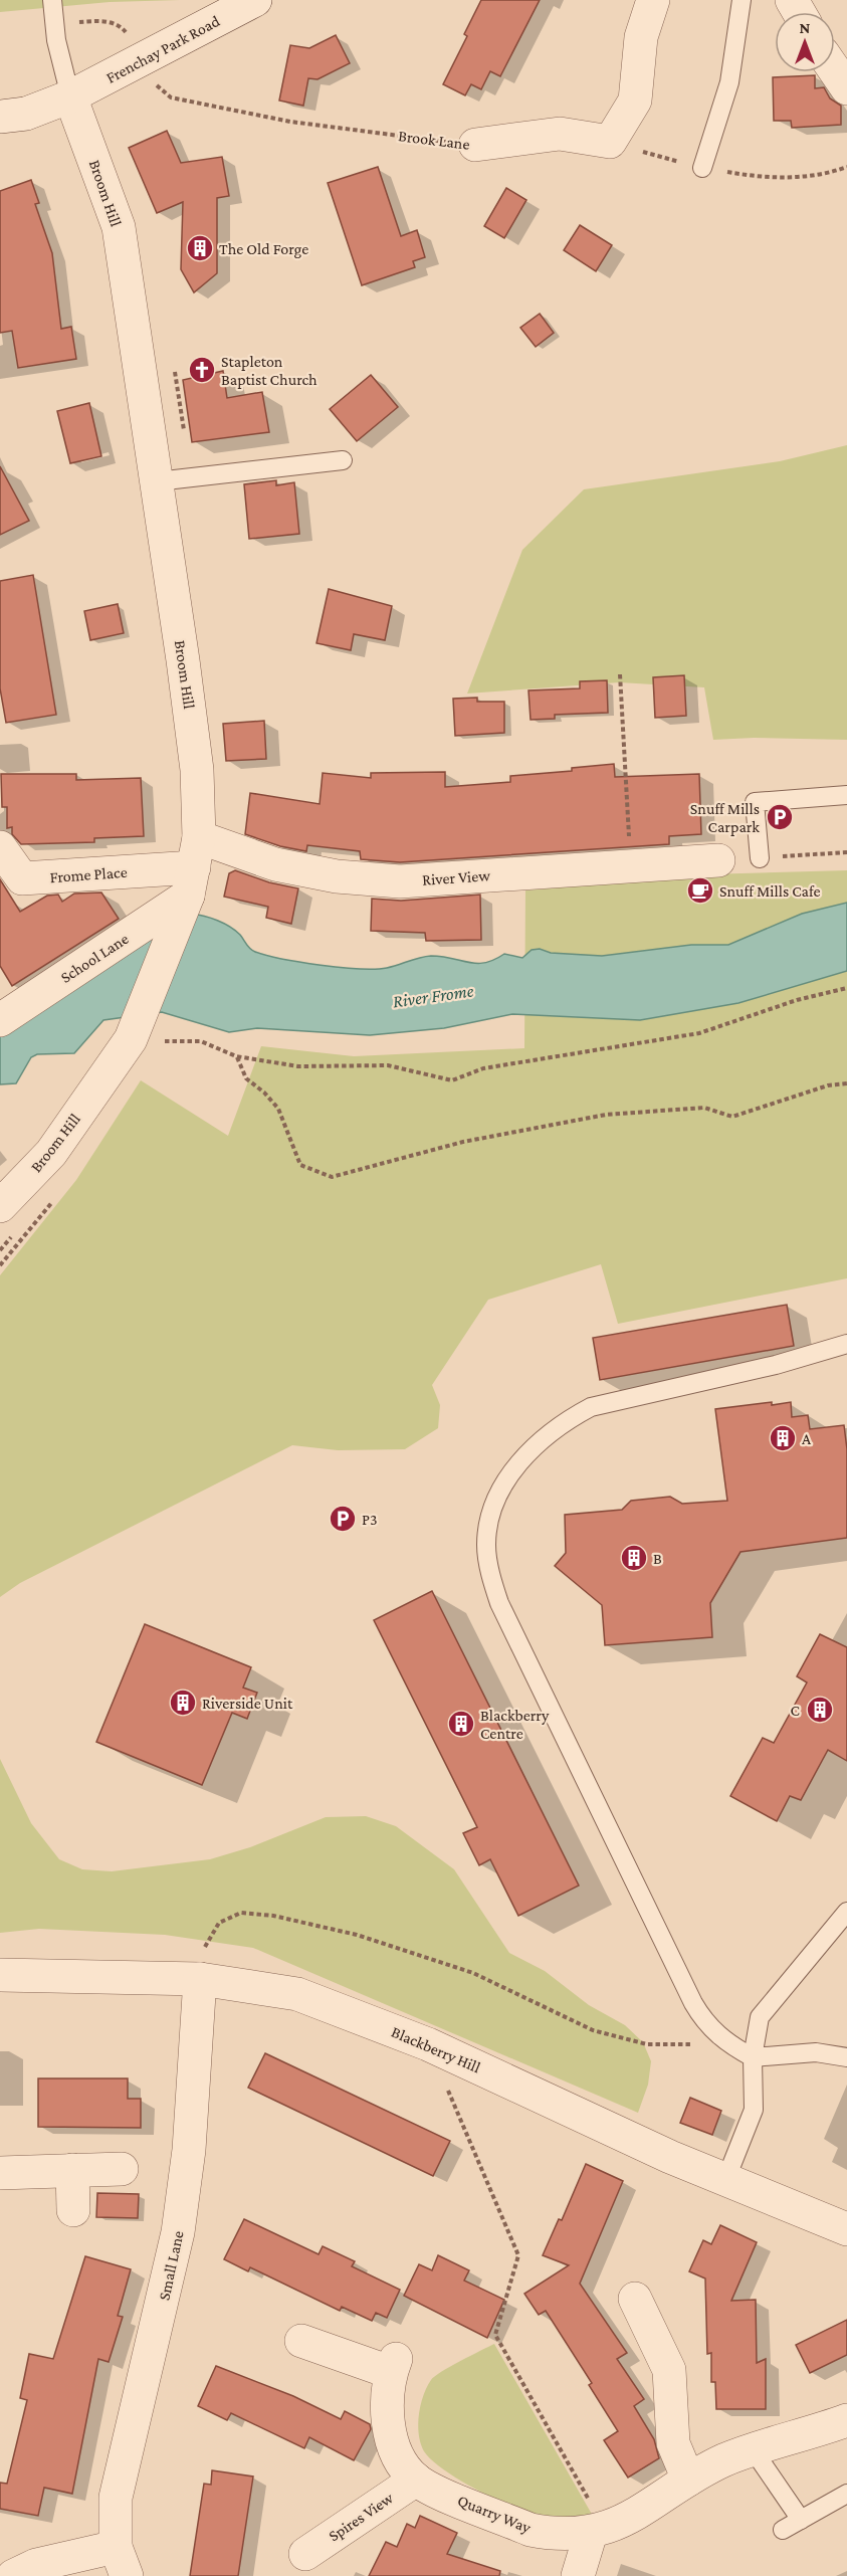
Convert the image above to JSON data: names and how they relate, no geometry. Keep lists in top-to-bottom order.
{
  "streets": {
    "street": [
      "Frenchay Park Road",
      "Brook Lane",
      "Broom Hill",
      "Frome Place",
      "River View",
      "School Lane",
      "Blackberry Hill",
      "Small Lane",
      "Quarry Way",
      "Spires View"
    ]
  },
  "crossings": [
    ["Frenchay Park Road", "Broom Hill"],
    ["Broom Hill", "Frome Place"],
    ["Broom Hill", "River View"],
    ["Broom Hill", "School Lane"],
    ["Frome Place", "River View"],
    ["Frome Place", "School Lane"],
    ["River View", "School Lane"],
    ["Blackberry Hill", "Small Lane"],
    ["Quarry Way", "Spires View"]
  ],
  "water": ["River Frome"],
  "places": {
    "building": [
      "The Old Forge",
      "A",
      "B",
      "Riverside Unit",
      "C",
      "Blackberry Centre"
    ],
    "church": ["Stapleton Baptist Church"],
    "parking": ["Snuff Mills Carpark", "P3"],
    "cafe": ["Snuff Mills Cafe"]
  },
  "north": "top"
}
